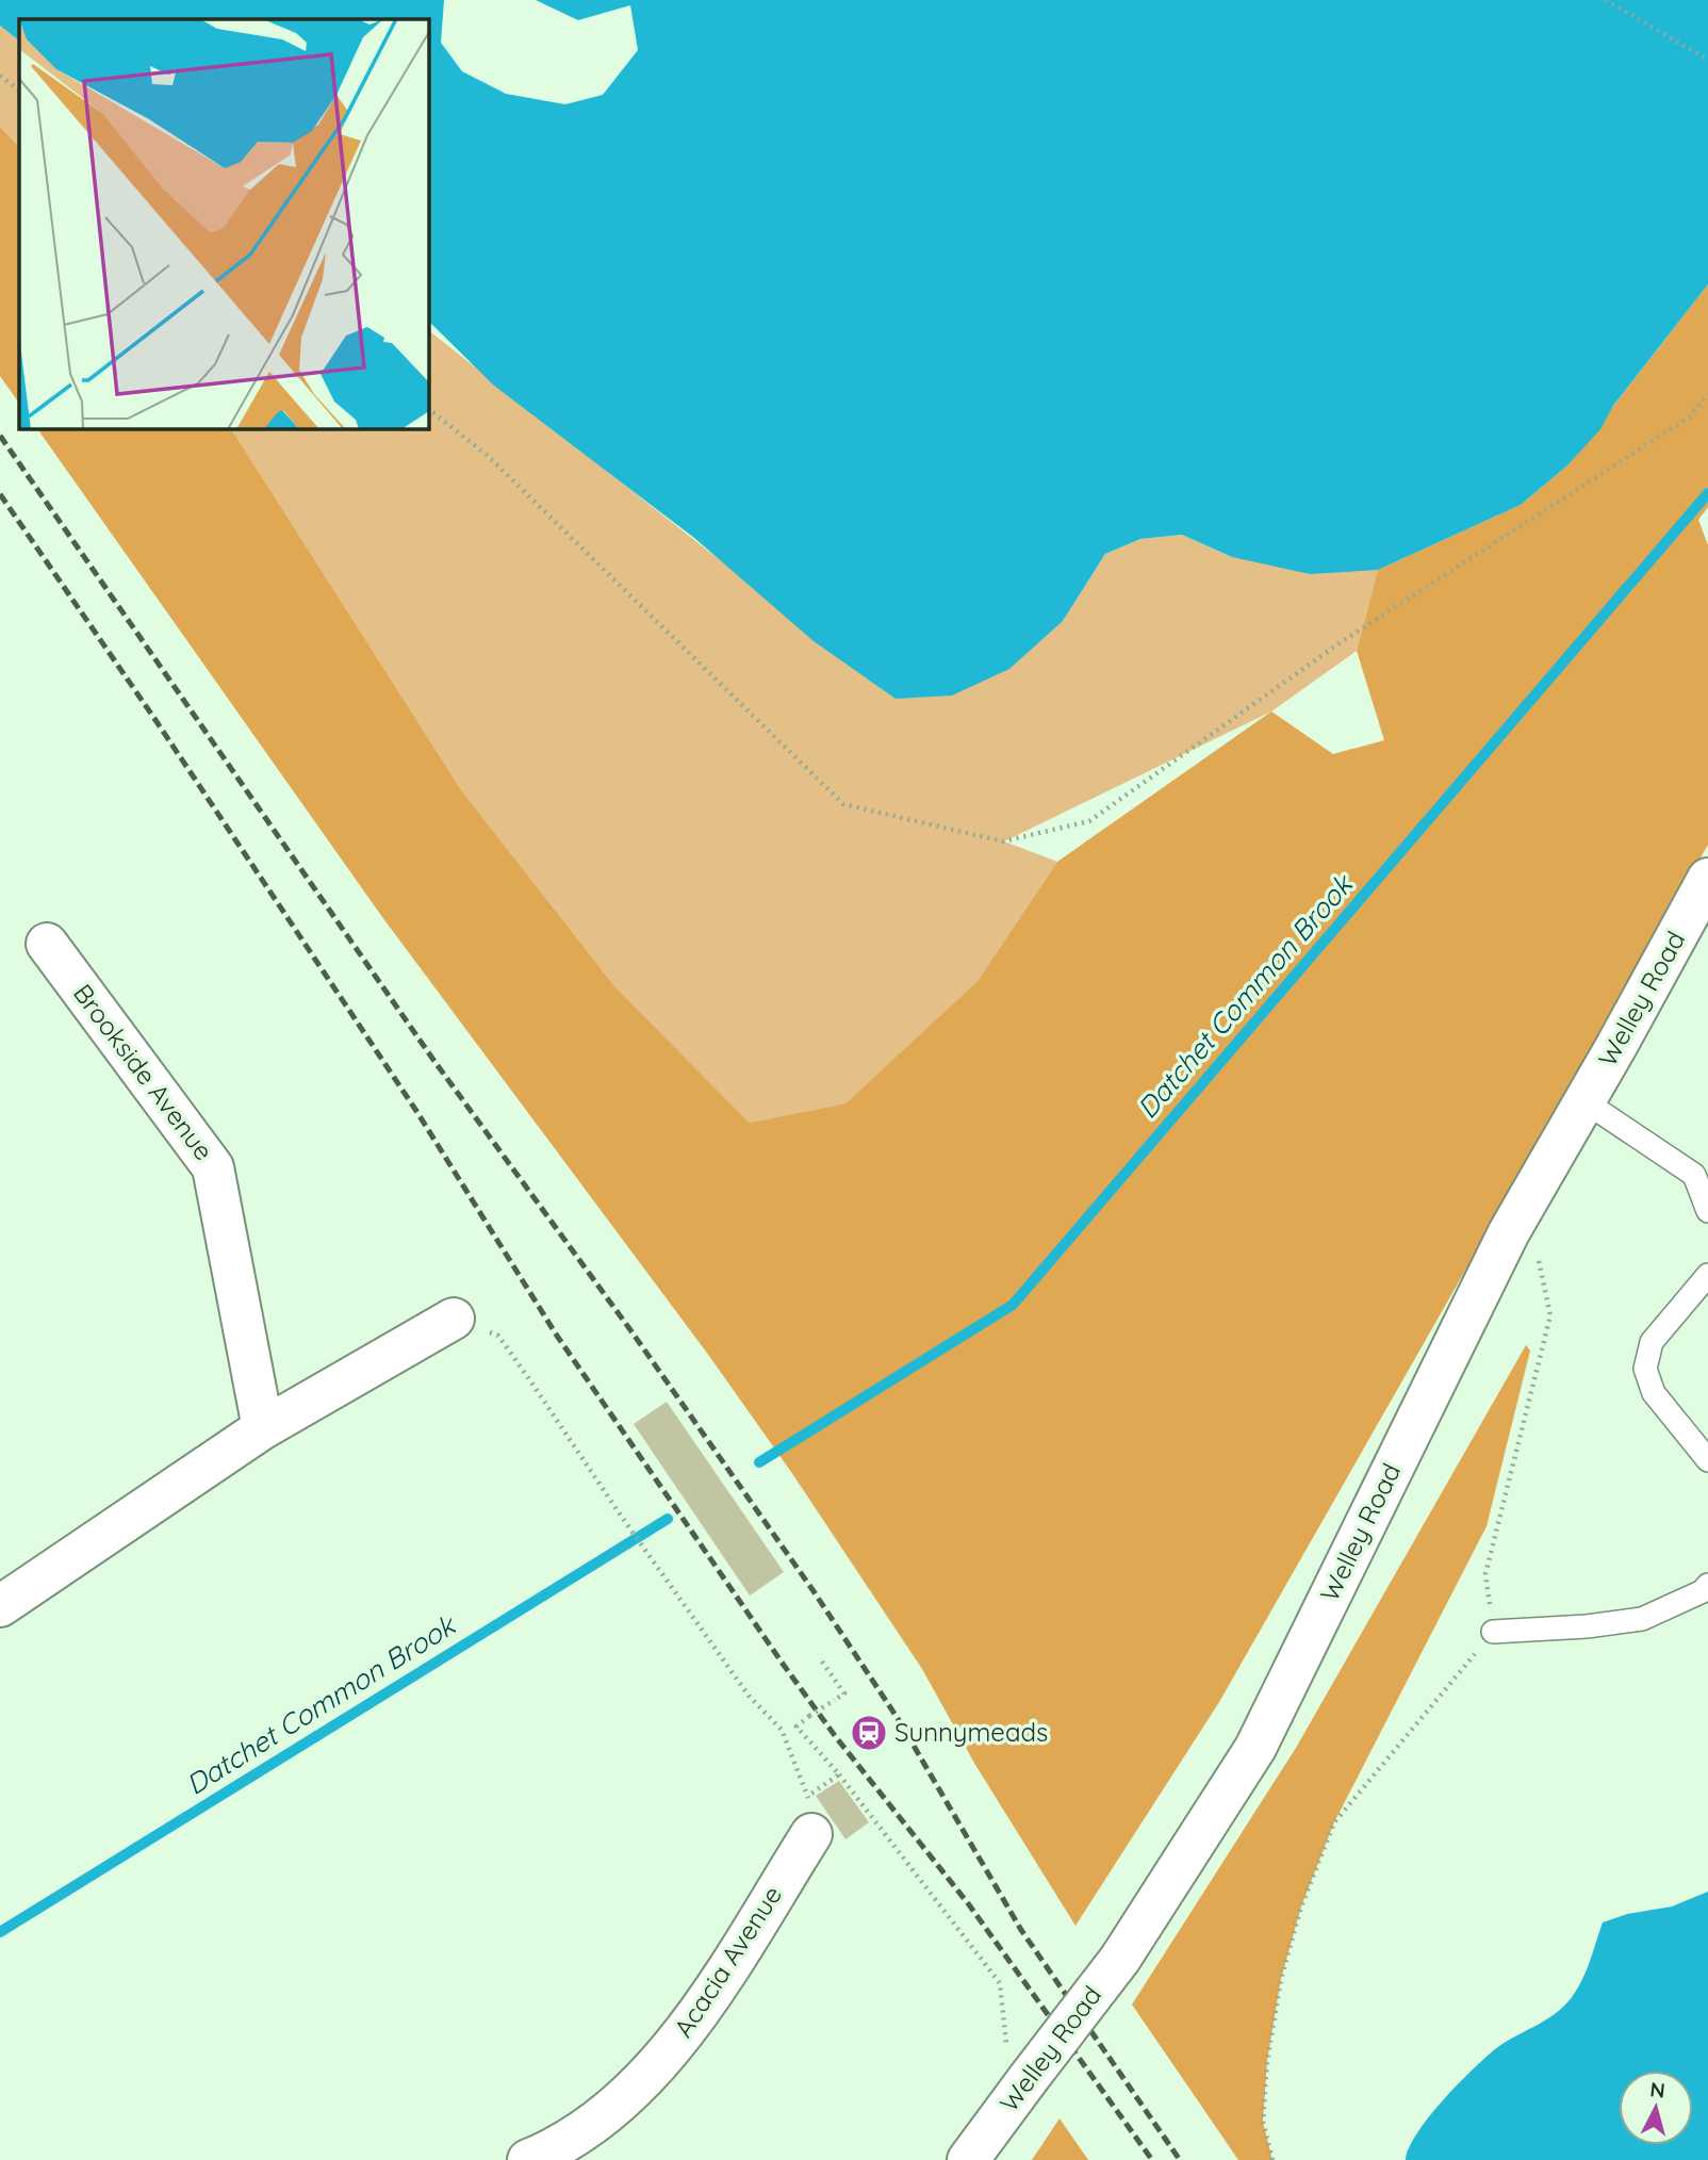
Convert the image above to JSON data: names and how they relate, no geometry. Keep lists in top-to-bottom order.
{
  "streets": {
    "street": ["Welley Road", "Brookside Avenue", "Acacia Avenue"]
  },
  "water": ["Datchet Common Brook"],
  "places": {
    "station": ["Sunnymeads"]
  },
  "north": "top"
}
